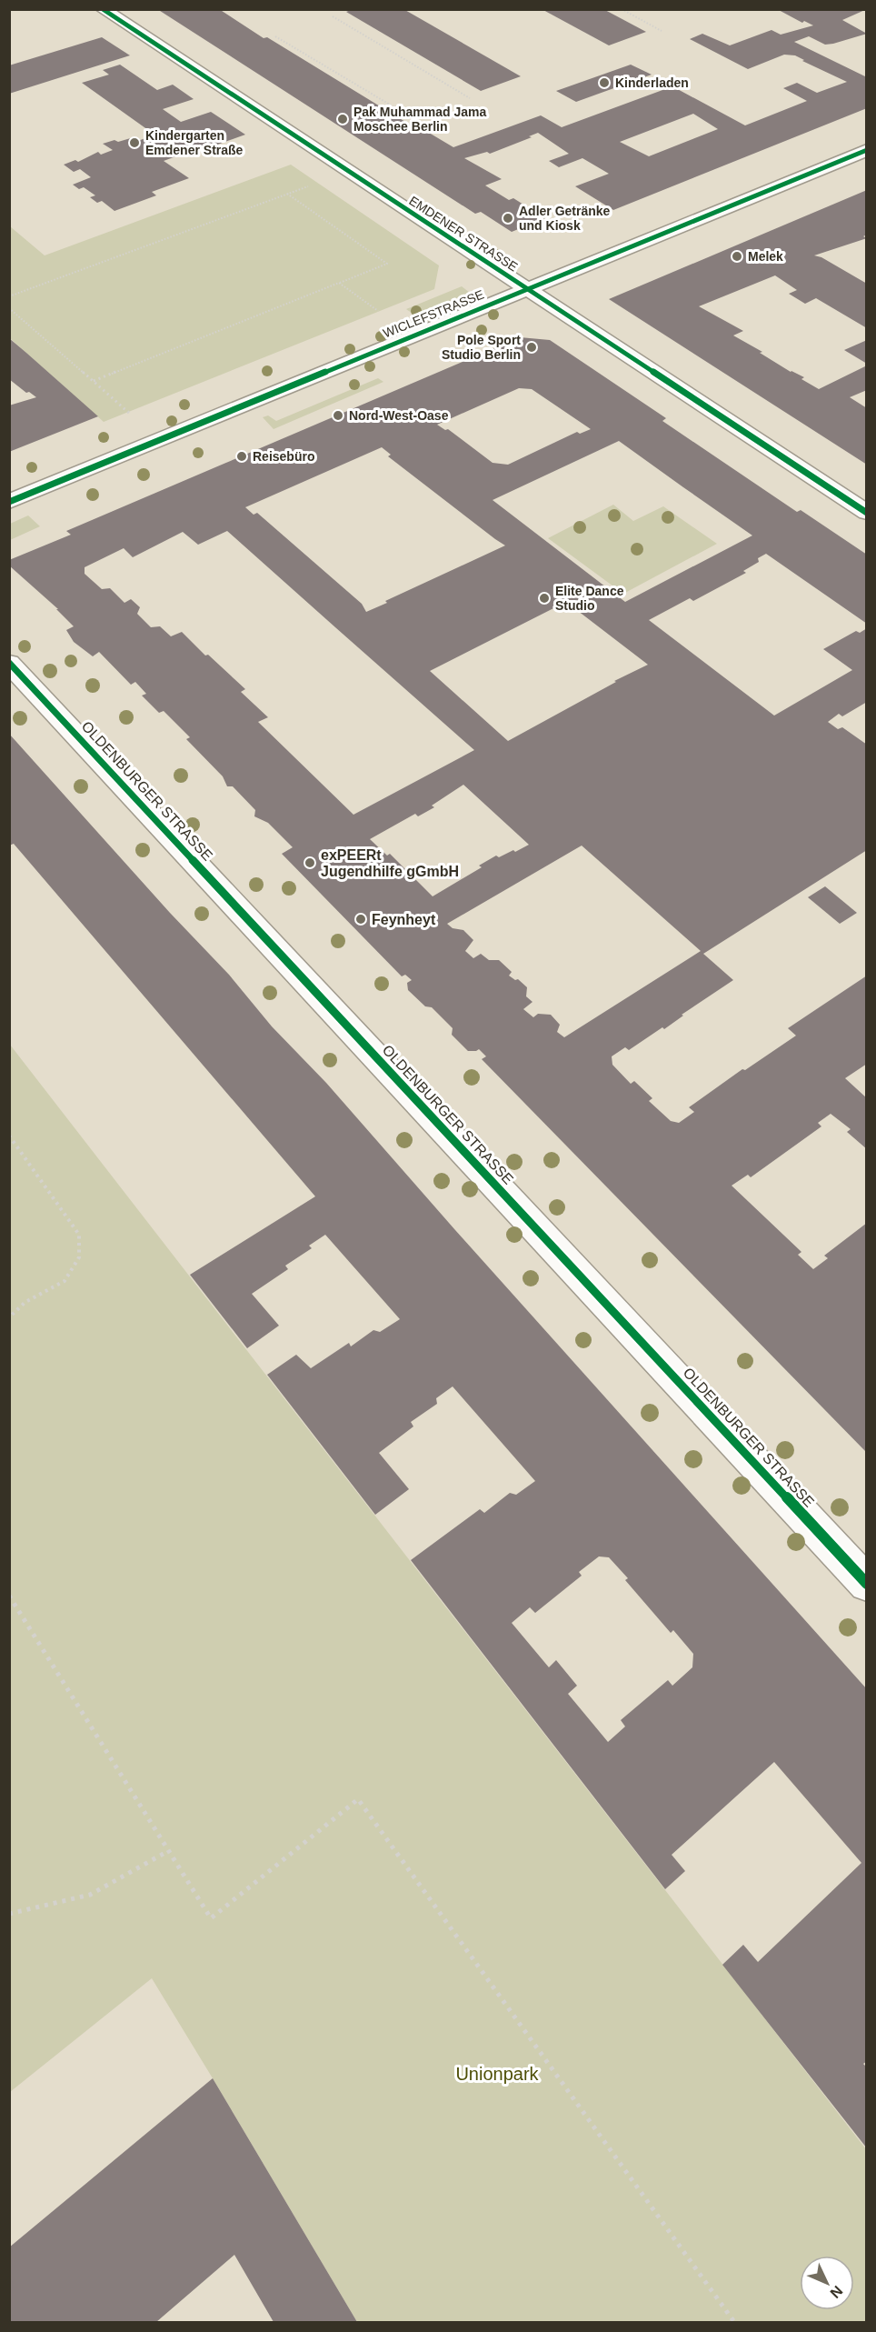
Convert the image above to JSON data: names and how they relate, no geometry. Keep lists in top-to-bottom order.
{
  "streets": {
    "street": ["EMDENER STRASSE", "WICLEFSTRASSE", "OLDENBURGER STRASSE"]
  },
  "crossings": [
    ["EMDENER STRASSE", "WICLEFSTRASSE"]
  ],
  "parks": ["Unionpark"],
  "places": [
    "Kinderladen",
    "Pak Muhammad Jama Moschee Berlin",
    "Kindergarten Emdener Straße",
    "Adler Getränke und Kiosk",
    "Melek",
    "Pole Sport Studio Berlin",
    "Nord-West-Oase",
    "Reisebüro",
    "Elite Dance Studio",
    "exPEERt Jugendhilfe gGmbH",
    "Feynheyt"
  ],
  "north": "bottom right"
}
